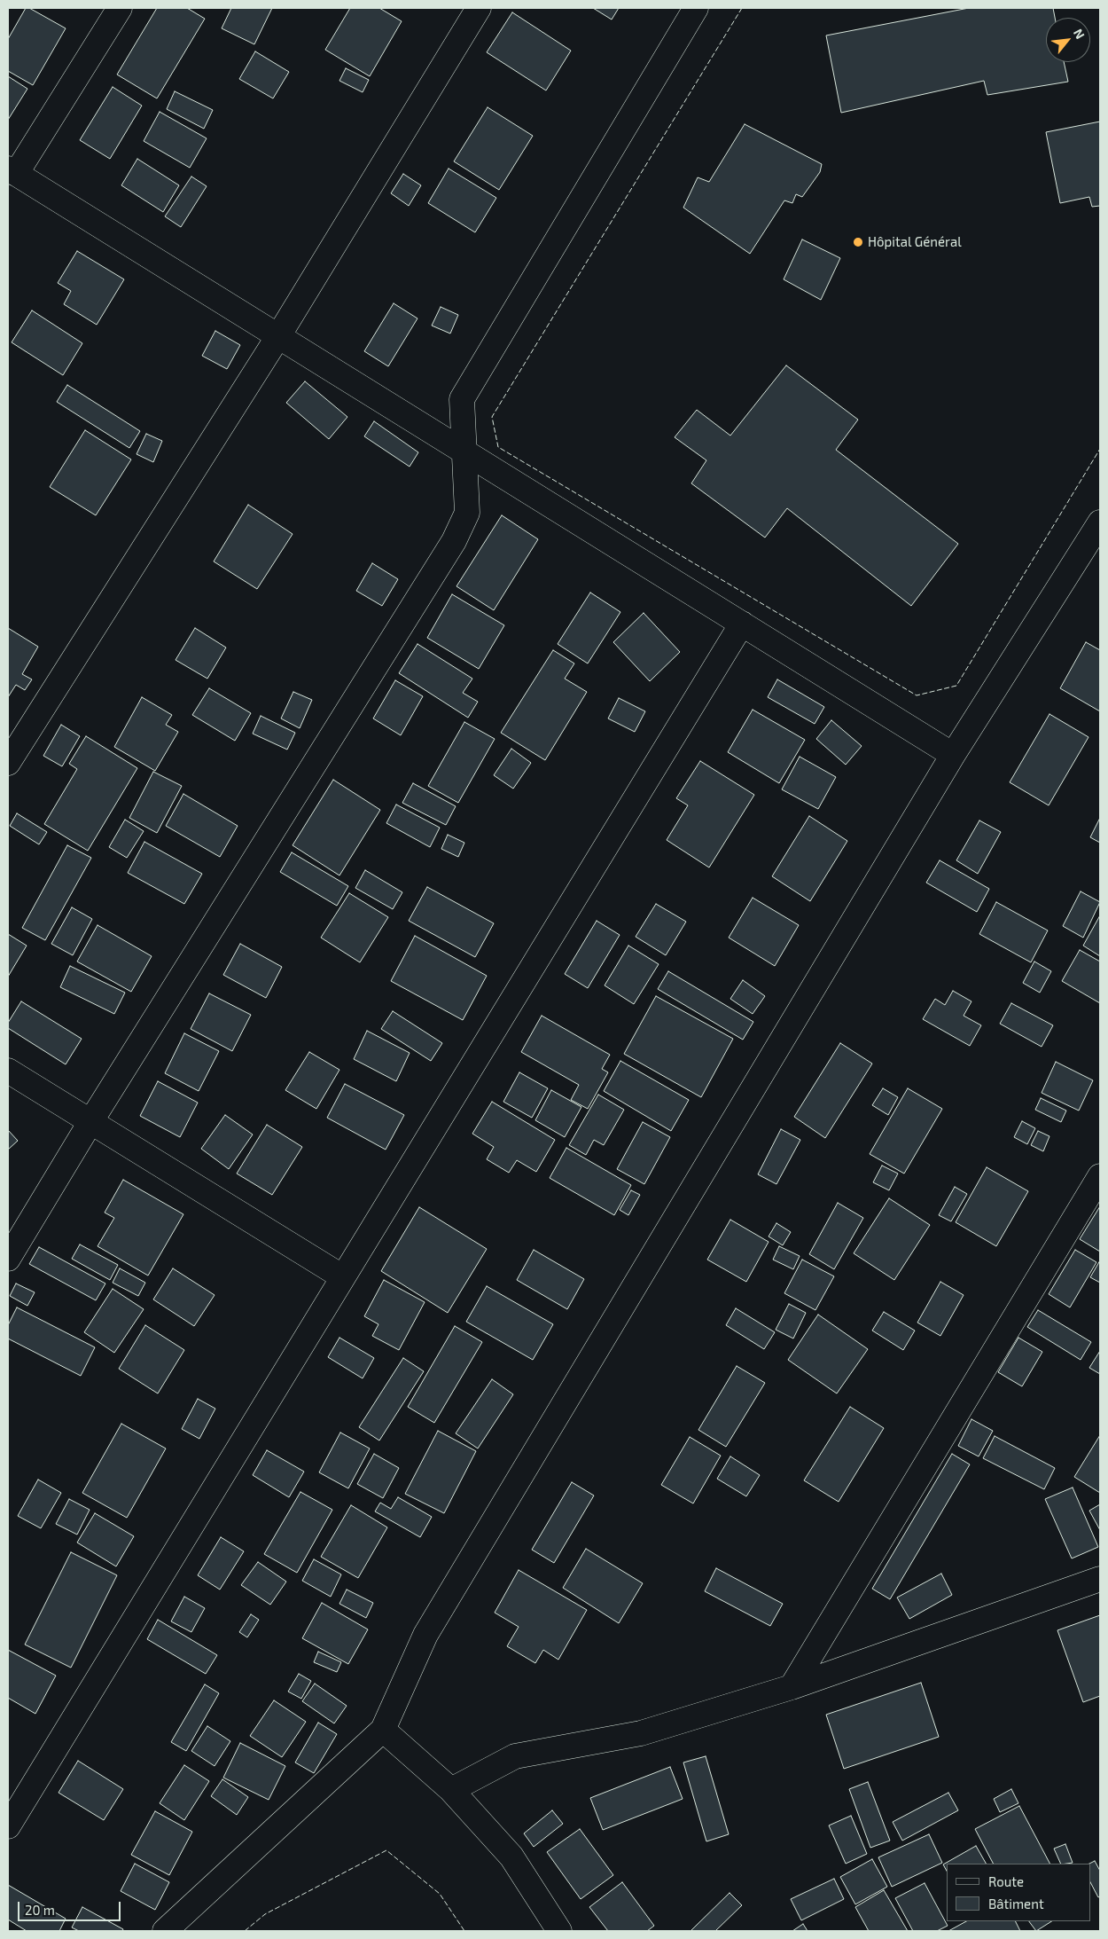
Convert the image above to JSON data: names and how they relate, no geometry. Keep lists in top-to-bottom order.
{
  "places": ["Hôpital Général"],
  "legend": ["Route", "Bâtiment"],
  "scale_bar": "20 m",
  "north": "top right"
}
